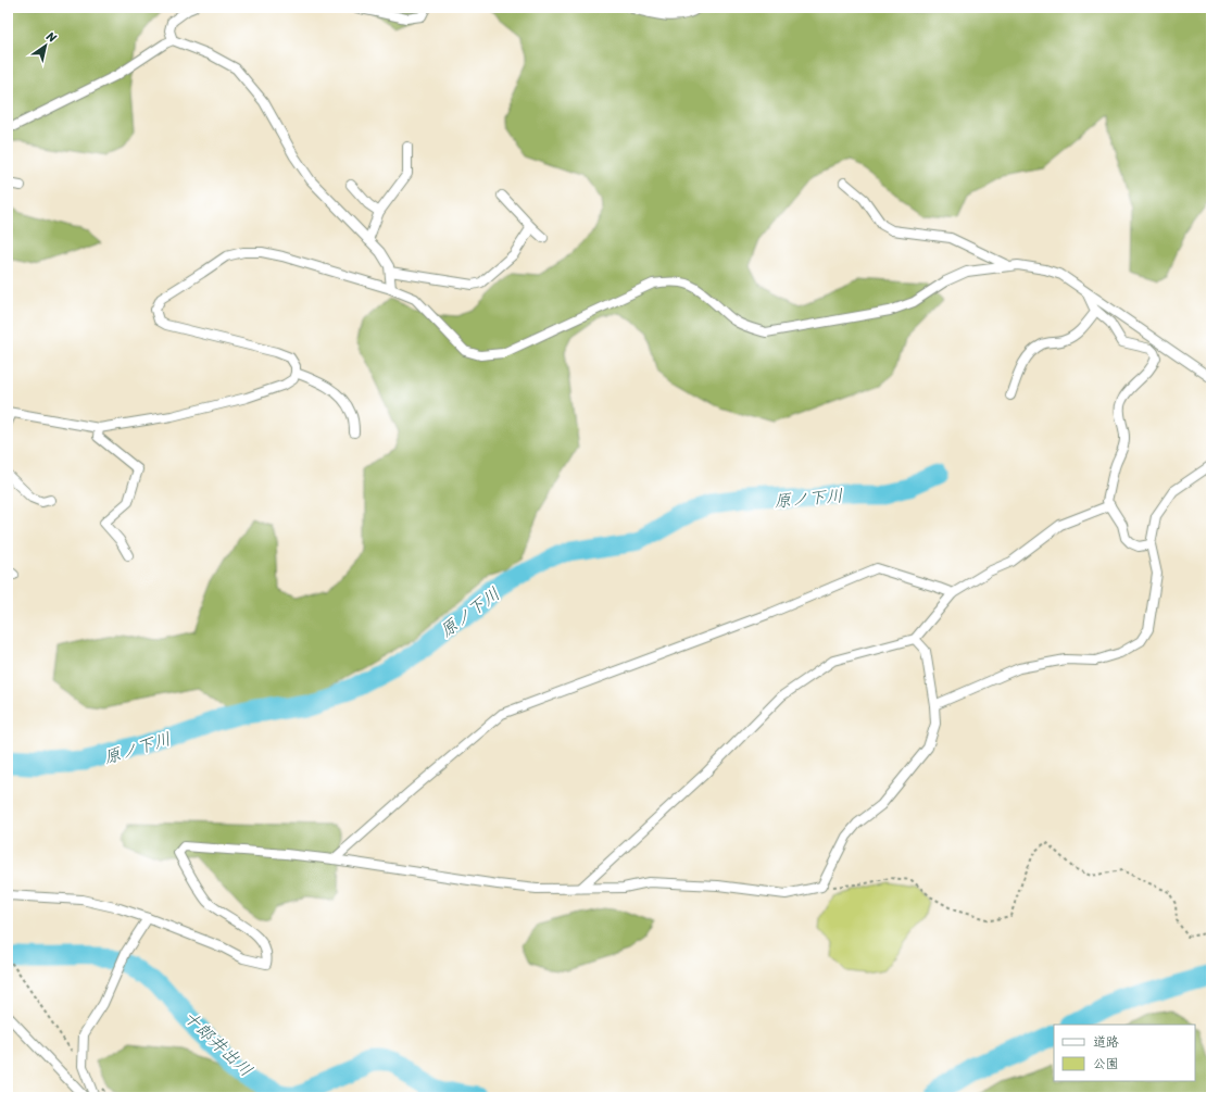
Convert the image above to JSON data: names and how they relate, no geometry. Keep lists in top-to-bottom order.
{
  "water": ["原ノ下川", "十郎井出川"],
  "legend": ["道路", "公園"],
  "north": "top right"
}
